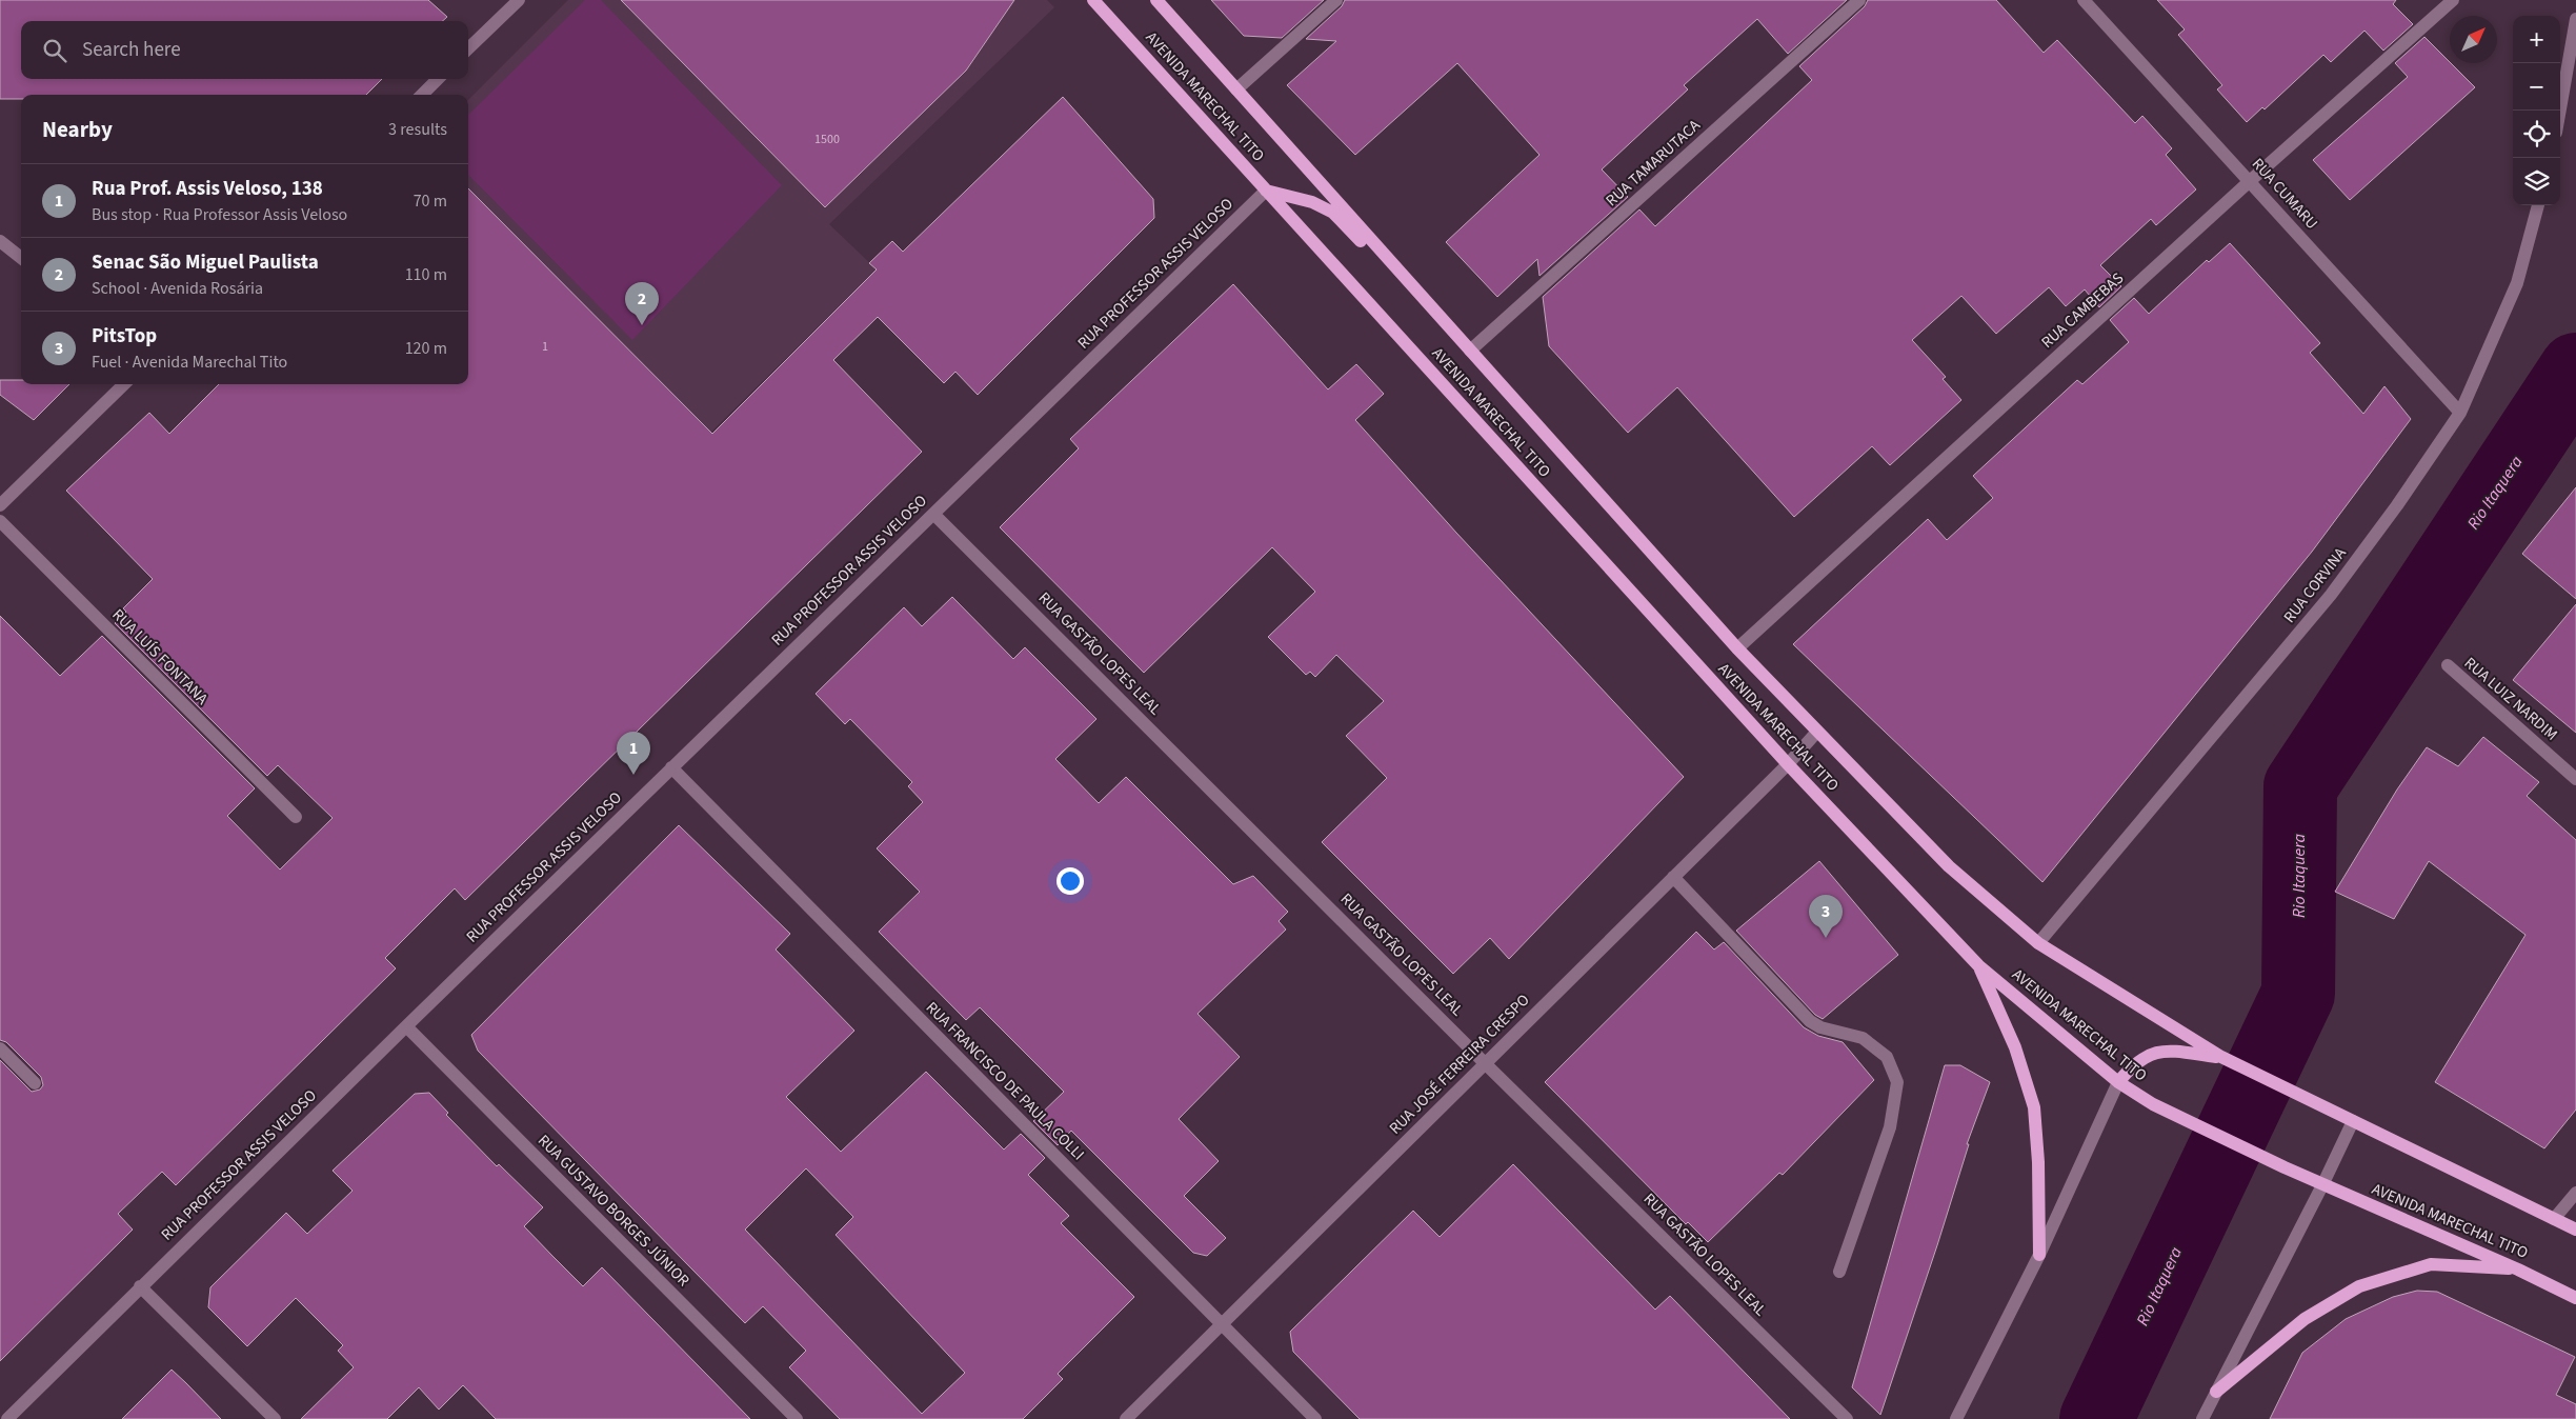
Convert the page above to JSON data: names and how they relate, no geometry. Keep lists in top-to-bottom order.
{
  "streets": {
    "main road": ["AVENIDA MARECHAL TITO"],
    "street": [
      "RUA TAMARUTACA",
      "RUA CUMARU",
      "RUA PROFESSOR ASSIS VELOSO",
      "RUA CAMBEBAS",
      "RUA CORVINA",
      "RUA GASTÃO LOPES LEAL",
      "RUA LUÍS FONTANA",
      "RUA LUIZ NARDIM",
      "RUA JOSÉ FERREIRA CRESPO",
      "RUA FRANCISCO DE PAULA COLLI",
      "RUA GUSTAVO BORGES JÚNIOR"
    ]
  },
  "crossings": [
    ["AVENIDA MARECHAL TITO", "RUA TAMARUTACA"],
    ["AVENIDA MARECHAL TITO", "RUA PROFESSOR ASSIS VELOSO"],
    ["AVENIDA MARECHAL TITO", "RUA CAMBEBAS"],
    ["AVENIDA MARECHAL TITO", "RUA CORVINA"],
    ["AVENIDA MARECHAL TITO", "RUA JOSÉ FERREIRA CRESPO"],
    ["RUA CUMARU", "RUA CAMBEBAS"],
    ["RUA CUMARU", "RUA CORVINA"],
    ["RUA PROFESSOR ASSIS VELOSO", "RUA GASTÃO LOPES LEAL"],
    ["RUA PROFESSOR ASSIS VELOSO", "RUA FRANCISCO DE PAULA COLLI"],
    ["RUA PROFESSOR ASSIS VELOSO", "RUA GUSTAVO BORGES JÚNIOR"],
    ["RUA GASTÃO LOPES LEAL", "RUA JOSÉ FERREIRA CRESPO"],
    ["RUA JOSÉ FERREIRA CRESPO", "RUA FRANCISCO DE PAULA COLLI"]
  ],
  "water": ["Rio Itaquera"],
  "house_numbers": ["1500", "1"],
  "north": "top right",
  "page": {
    "map_buttons": ["+", "−"],
    "search": "Search here",
    "heading": ["Nearby", "3 results"],
    "list": [
      {
        "mark": "1",
        "name": "Rua Prof. Assis Veloso, 138",
        "note": "Bus stop · Rua Professor Assis Veloso",
        "value": "70 m"
      },
      {
        "mark": "2",
        "name": "Senac São Miguel Paulista",
        "note": "School · Avenida Rosária",
        "value": "110 m"
      },
      {
        "mark": "3",
        "name": "PitsTop",
        "note": "Fuel · Avenida Marechal Tito",
        "value": "120 m"
      }
    ],
    "pins": ["2", "1", "3"]
  }
}
